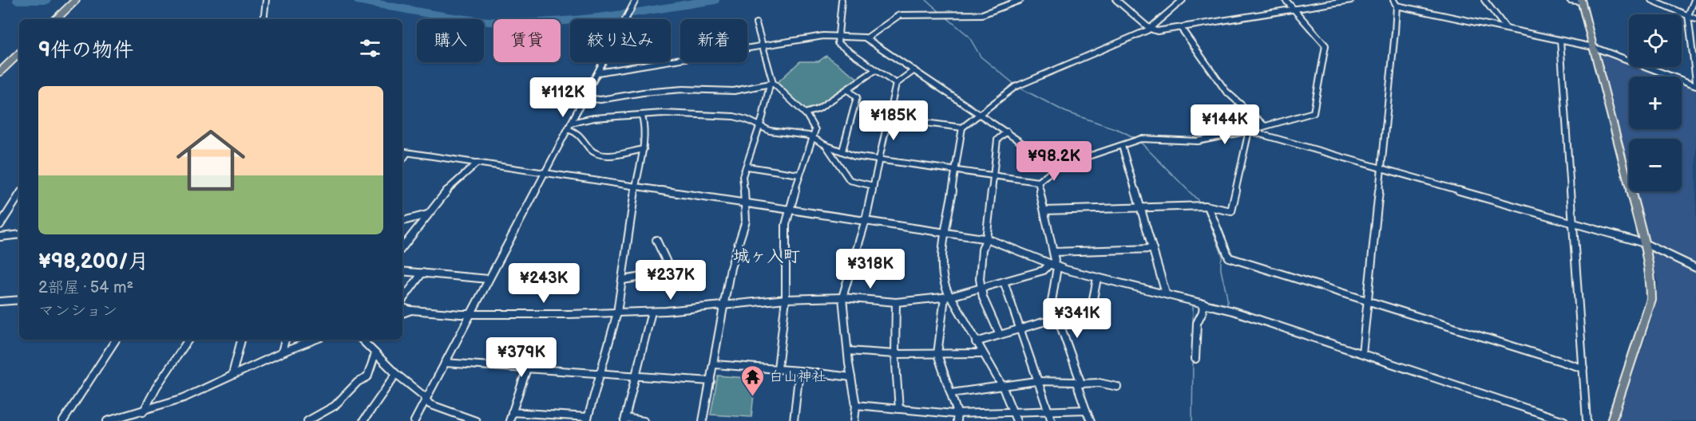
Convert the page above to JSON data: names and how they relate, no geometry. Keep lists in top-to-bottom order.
{
  "districts": ["城ヶ入町"],
  "places": {
    "temple": ["白山神社"]
  },
  "page": {
    "map_buttons": ["+", "−"],
    "chip": [
      "購入",
      "賃貸",
      "絞り込み",
      "新着"
    ],
    "heading": "9件の物件",
    "list": [
      {
        "name": "¥98,200/月",
        "note": "2部屋 · 54 m² · マンション"
      }
    ],
    "price": [
      "¥112K",
      "¥185K",
      "¥144K",
      "¥98.2K",
      "¥318K",
      "¥237K",
      "¥243K",
      "¥341K",
      "¥379K"
    ]
  }
}
